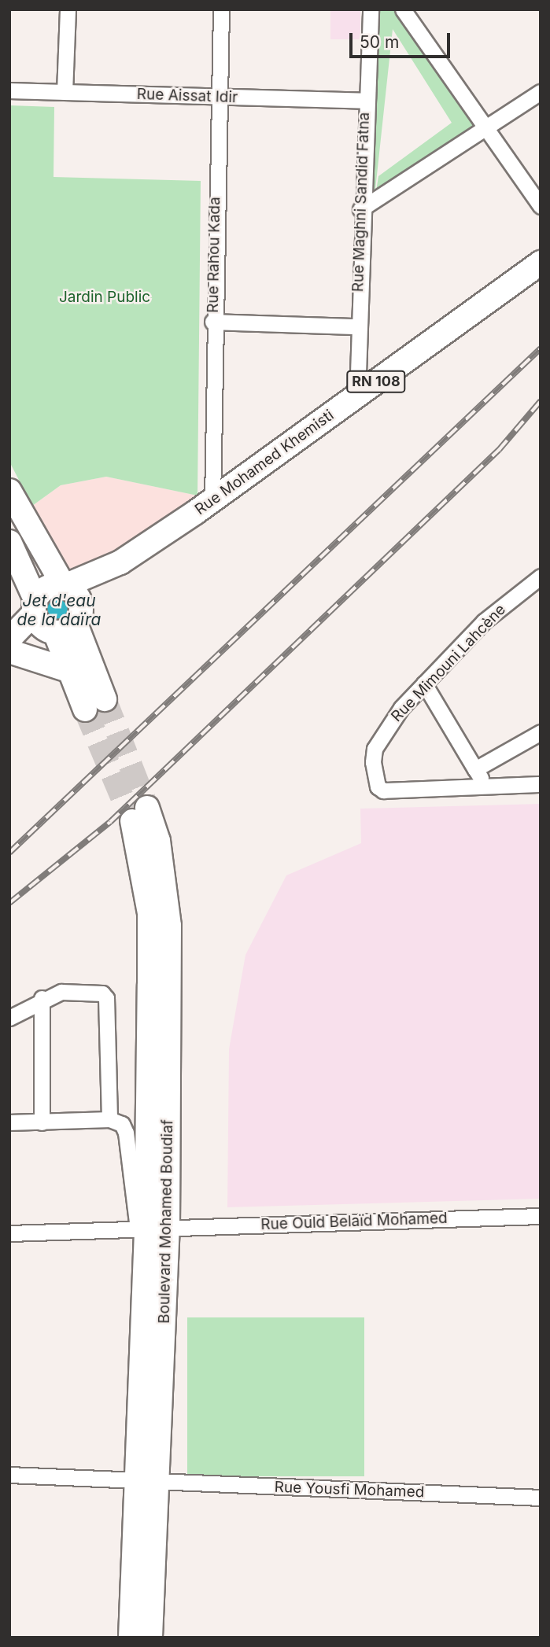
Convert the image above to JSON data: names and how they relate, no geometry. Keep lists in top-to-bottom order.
{
  "streets": {
    "main road": ["RN 108", "Rue Mohamed Khemisti", "Boulevard Mohamed Boudiaf"],
    "street": [
      "Rue Aissat Idir",
      "Rue Maghni Sandid Fatna",
      "Rue Rahou Kada",
      "Rue Mimouni Lahcène",
      "Rue Ould Belaïd Mohamed",
      "Rue Yousfi Mohamed"
    ]
  },
  "crossings": [
    ["Rue Aissat Idir", "Rue Maghni Sandid Fatna"],
    ["Rue Aissat Idir", "Rue Rahou Kada"],
    ["Rue Maghni Sandid Fatna", "Rue Mohamed Khemisti"],
    ["Rue Rahou Kada", "Rue Mohamed Khemisti"],
    ["Boulevard Mohamed Boudiaf", "Rue Ould Belaïd Mohamed"],
    ["Boulevard Mohamed Boudiaf", "Rue Yousfi Mohamed"]
  ],
  "water": ["Jet d'eau de la daïra"],
  "parks": ["Jardin Public"],
  "scale_bar": "50 m"
}
